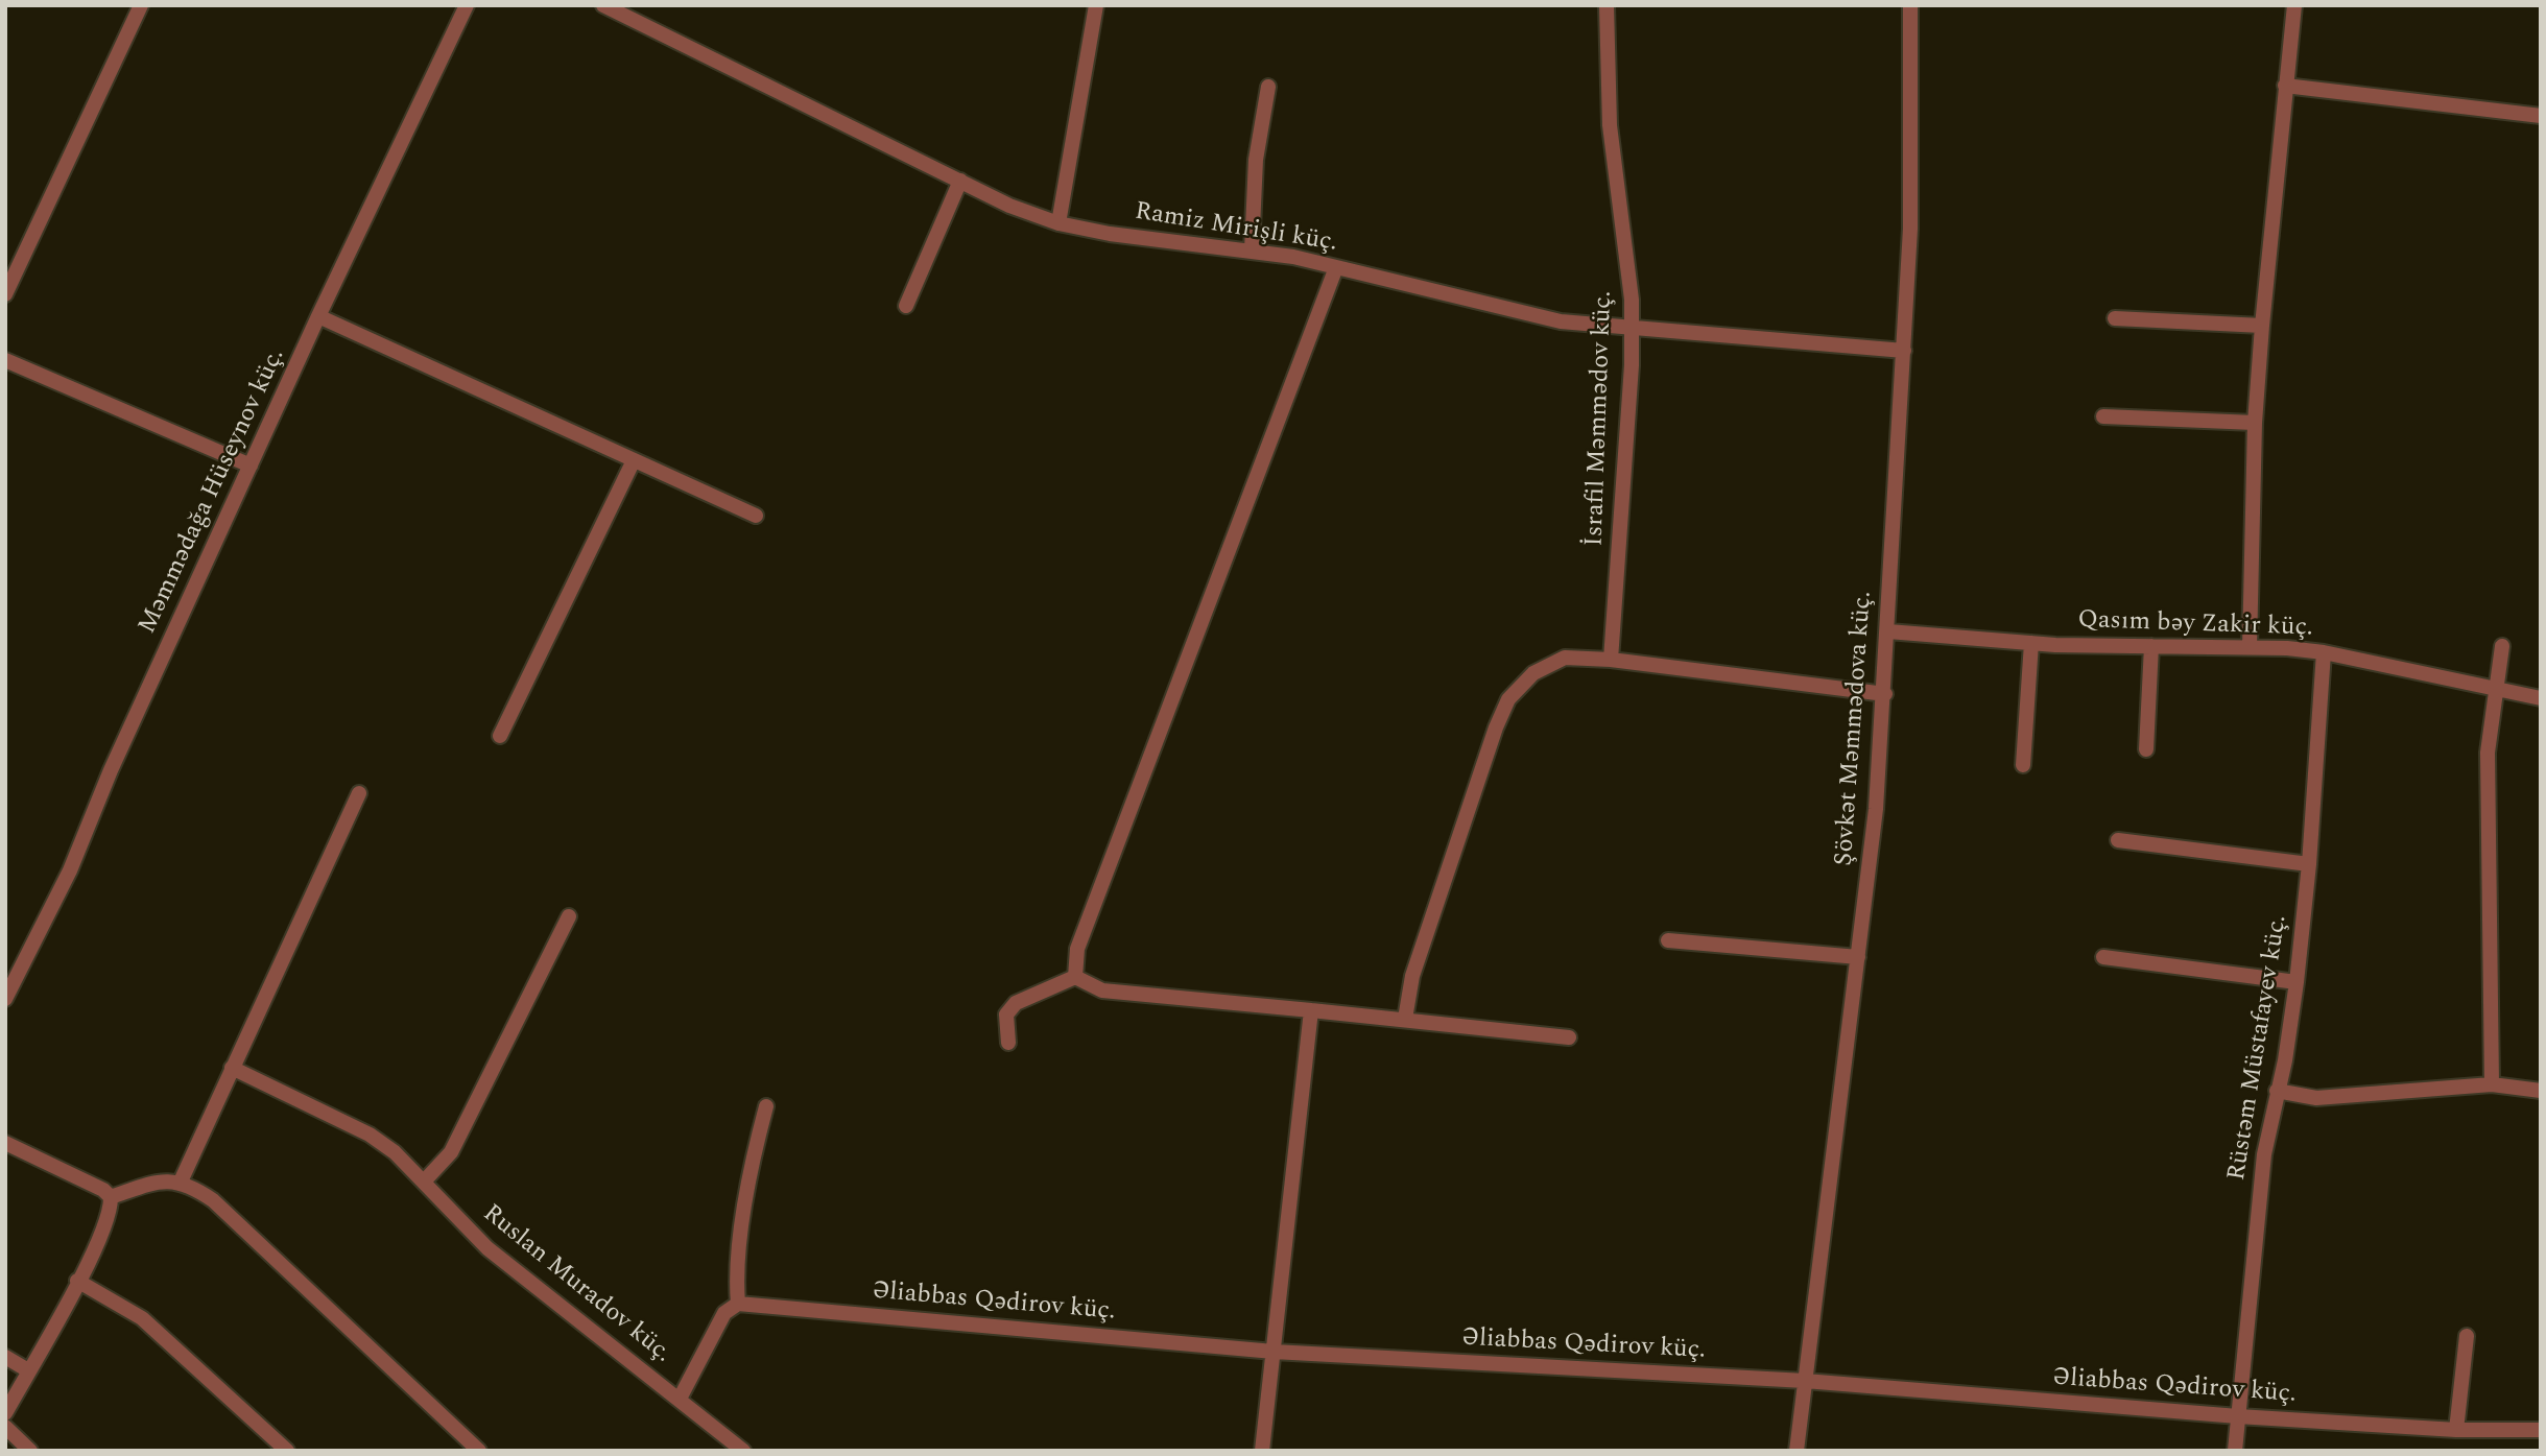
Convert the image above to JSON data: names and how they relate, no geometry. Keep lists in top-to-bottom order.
{
  "streets": {
    "street": [
      "Ramiz Mirişli küç.",
      "İsrafil Məmmədov küç.",
      "Məmmədağa Hüseynov küç.",
      "Qasım bəy Zakir küç.",
      "Şövkət Məmmədova küç.",
      "Rüstəm Müstafayev küç.",
      "Ruslan Muradov küç.",
      "Əliabbas Qədirov küç."
    ]
  },
  "crossings": [
    ["Ramiz Mirişli küç.", "İsrafil Məmmədov küç."],
    ["Ramiz Mirişli küç.", "Şövkət Məmmədova küç."],
    ["Qasım bəy Zakir küç.", "Şövkət Məmmədova küç."],
    ["Qasım bəy Zakir küç.", "Rüstəm Müstafayev küç."],
    ["Şövkət Məmmədova küç.", "Əliabbas Qədirov küç."],
    ["Rüstəm Müstafayev küç.", "Əliabbas Qədirov küç."]
  ]
}
